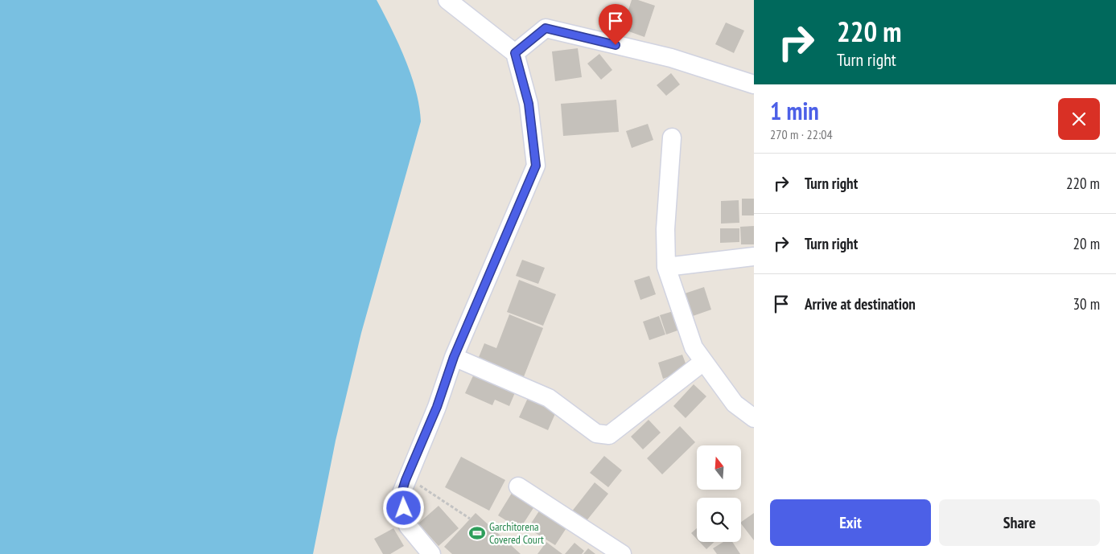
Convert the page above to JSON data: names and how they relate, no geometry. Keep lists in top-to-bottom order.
{
  "places": {
    "sports": ["Garchitorena Covered Court"]
  },
  "north": "top",
  "page": {
    "turn": ["220 m", "Turn right"],
    "heading": ["1 min", "270 m · 22:04"],
    "list": [
      {
        "name": "Turn right",
        "value": "220 m"
      },
      {
        "name": "Turn right",
        "value": "20 m"
      },
      {
        "name": "Arrive at destination",
        "value": "30 m"
      }
    ],
    "buttons": ["Exit", "Share"]
  }
}
